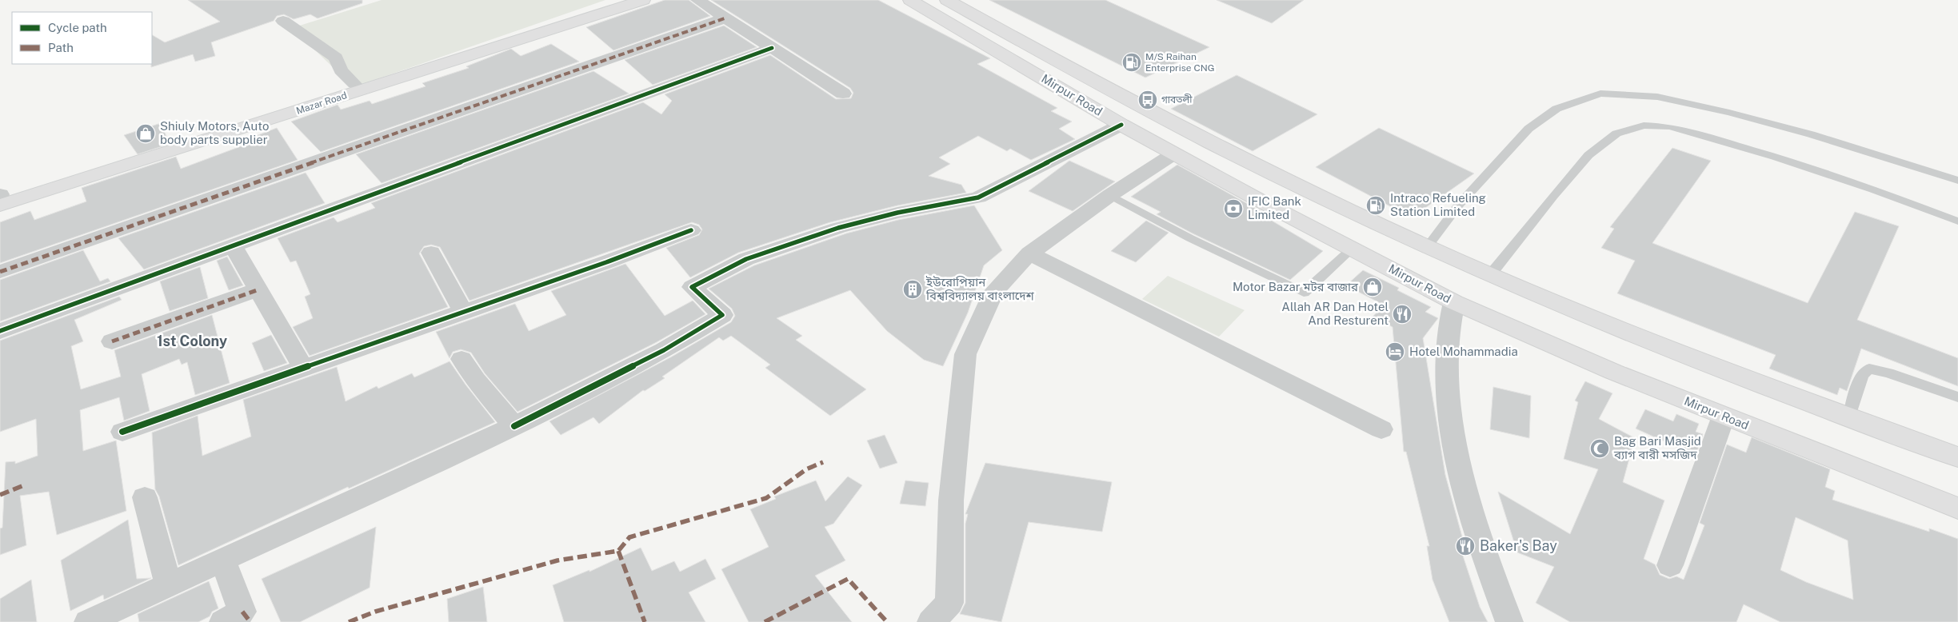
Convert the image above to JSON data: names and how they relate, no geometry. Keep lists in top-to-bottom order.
{
  "streets": {
    "main road": ["Mirpur Road", "Mazar Road"]
  },
  "districts": ["1st Colony"],
  "places": {
    "fuel station": ["M/S Raihan Enterprise CNG", "Intraco Refueling Station Limited"],
    "bus stop": ["গাবতলী"],
    "shop": ["Shiuly Motors, Auto body parts supplier", "Motor Bazar মটর বাজার"],
    "bank": ["IFIC Bank Limited"],
    "building": ["ইউরোপিয়ান বিশ্ববিদ্যালয় বাংলাদেশ"],
    "restaurant": ["Allah AR Dan Hotel And Resturent", "Baker's Bay"],
    "hotel": ["Hotel Mohammadia"],
    "mosque": ["Bag Bari Masjid ব্যাগ বারী মসজিদ"]
  },
  "legend": ["Cycle path", "Path"]
}
